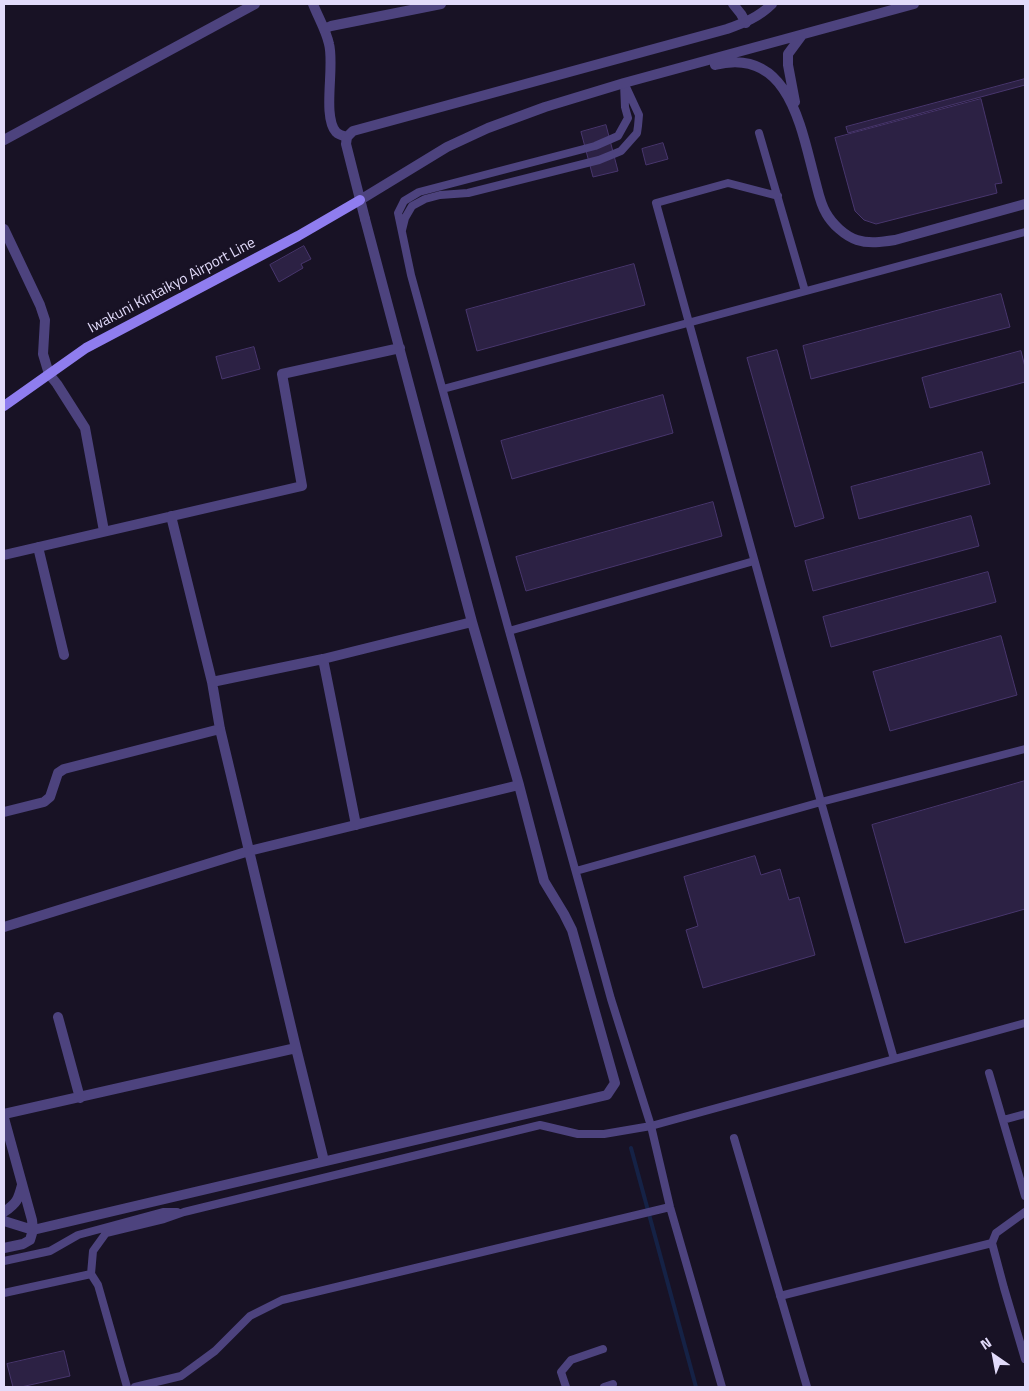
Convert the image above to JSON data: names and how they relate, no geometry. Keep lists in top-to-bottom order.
{
  "streets": {
    "main road": ["Iwakuni Kintaikyo Airport Line"]
  },
  "north": "top left"
}
